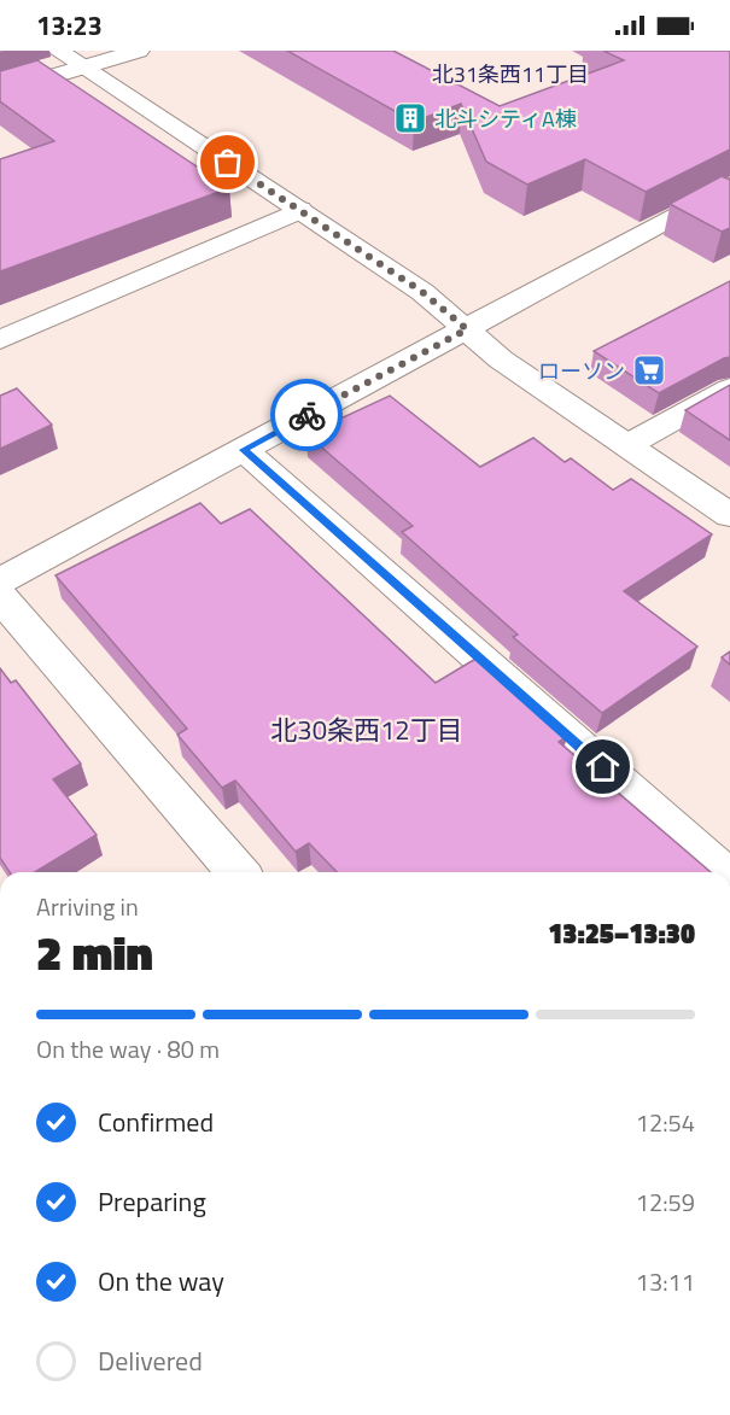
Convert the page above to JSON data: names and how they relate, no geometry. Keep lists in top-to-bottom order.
{
  "districts": ["北31条西11丁目", "北30条西12丁目"],
  "places": {
    "building": ["北斗シティA棟"],
    "supermarket": ["ローソン"]
  },
  "page": {
    "status": "13:23",
    "heading": ["2 min", "Arriving in", "13:25–13:30"],
    "bar": "On the way · 80 m",
    "list": [
      ["Confirmed", "12:54"],
      ["Preparing", "12:59"],
      ["On the way", "13:11"],
      "Delivered"
    ]
  }
}
